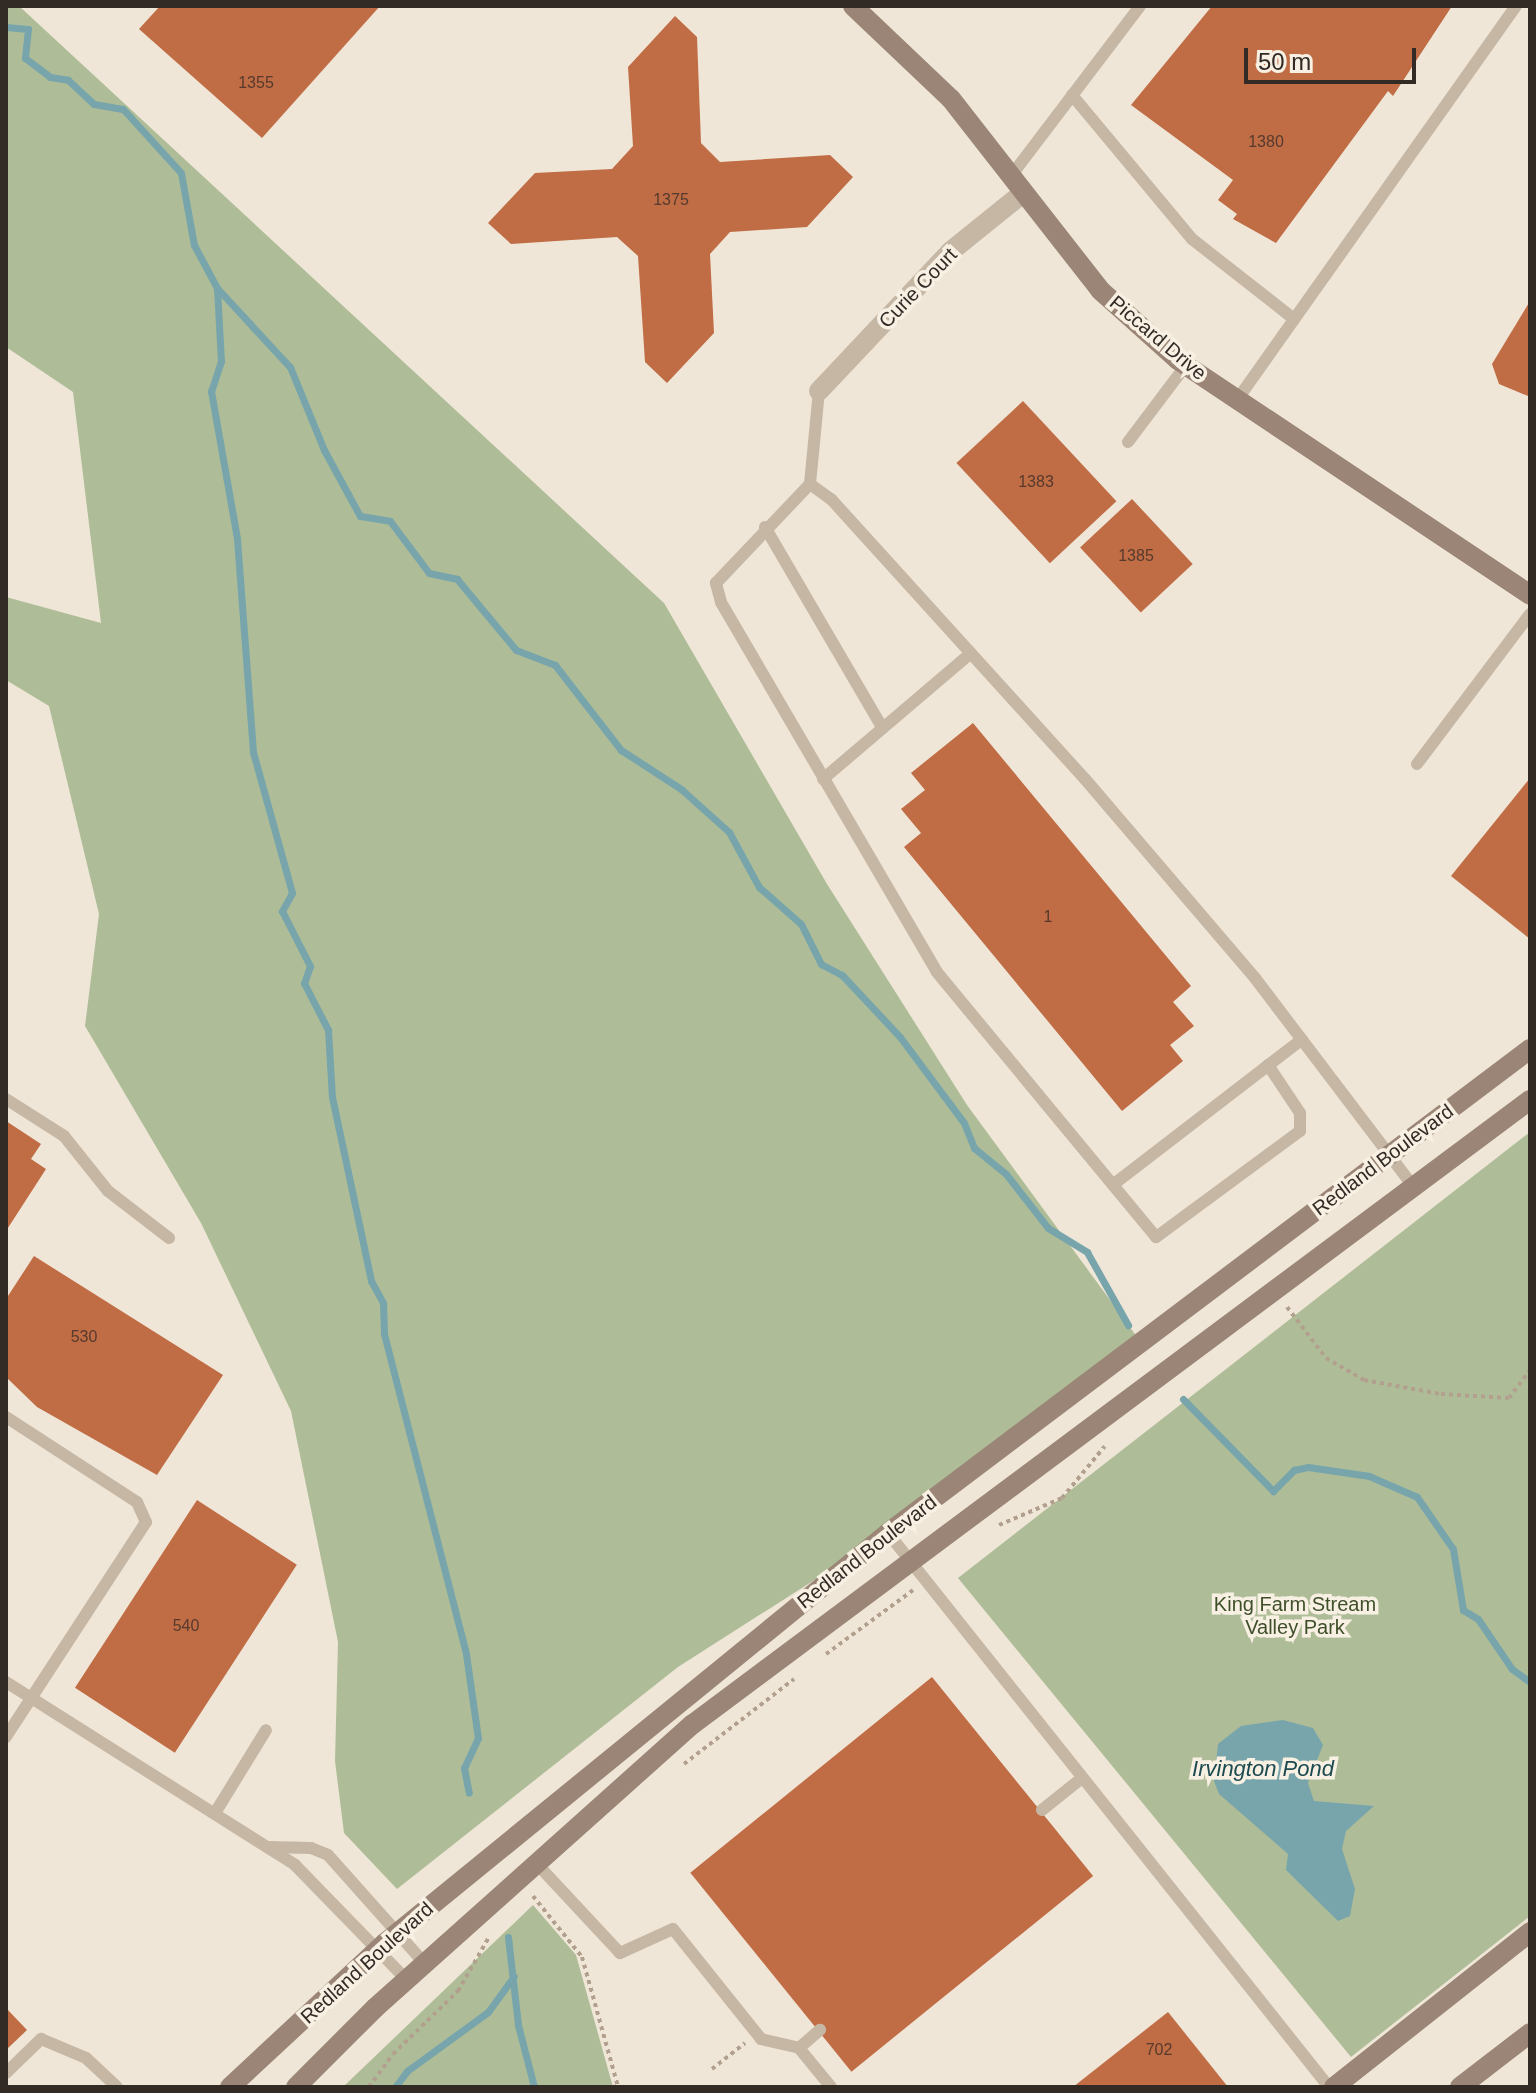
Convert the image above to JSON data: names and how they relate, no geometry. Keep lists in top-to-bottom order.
{
  "streets": {
    "main road": ["Piccard Drive", "Redland Boulevard"],
    "street": ["Curie Court"]
  },
  "crossings": [
    ["Curie Court", "Piccard Drive"]
  ],
  "water": ["Irvington Pond"],
  "parks": ["King Farm Stream Valley Park"],
  "house_numbers": [
    "1355",
    "1380",
    "1375",
    "1383",
    "1385",
    "1",
    "530",
    "540",
    "702"
  ],
  "scale_bar": "50 m"
}
